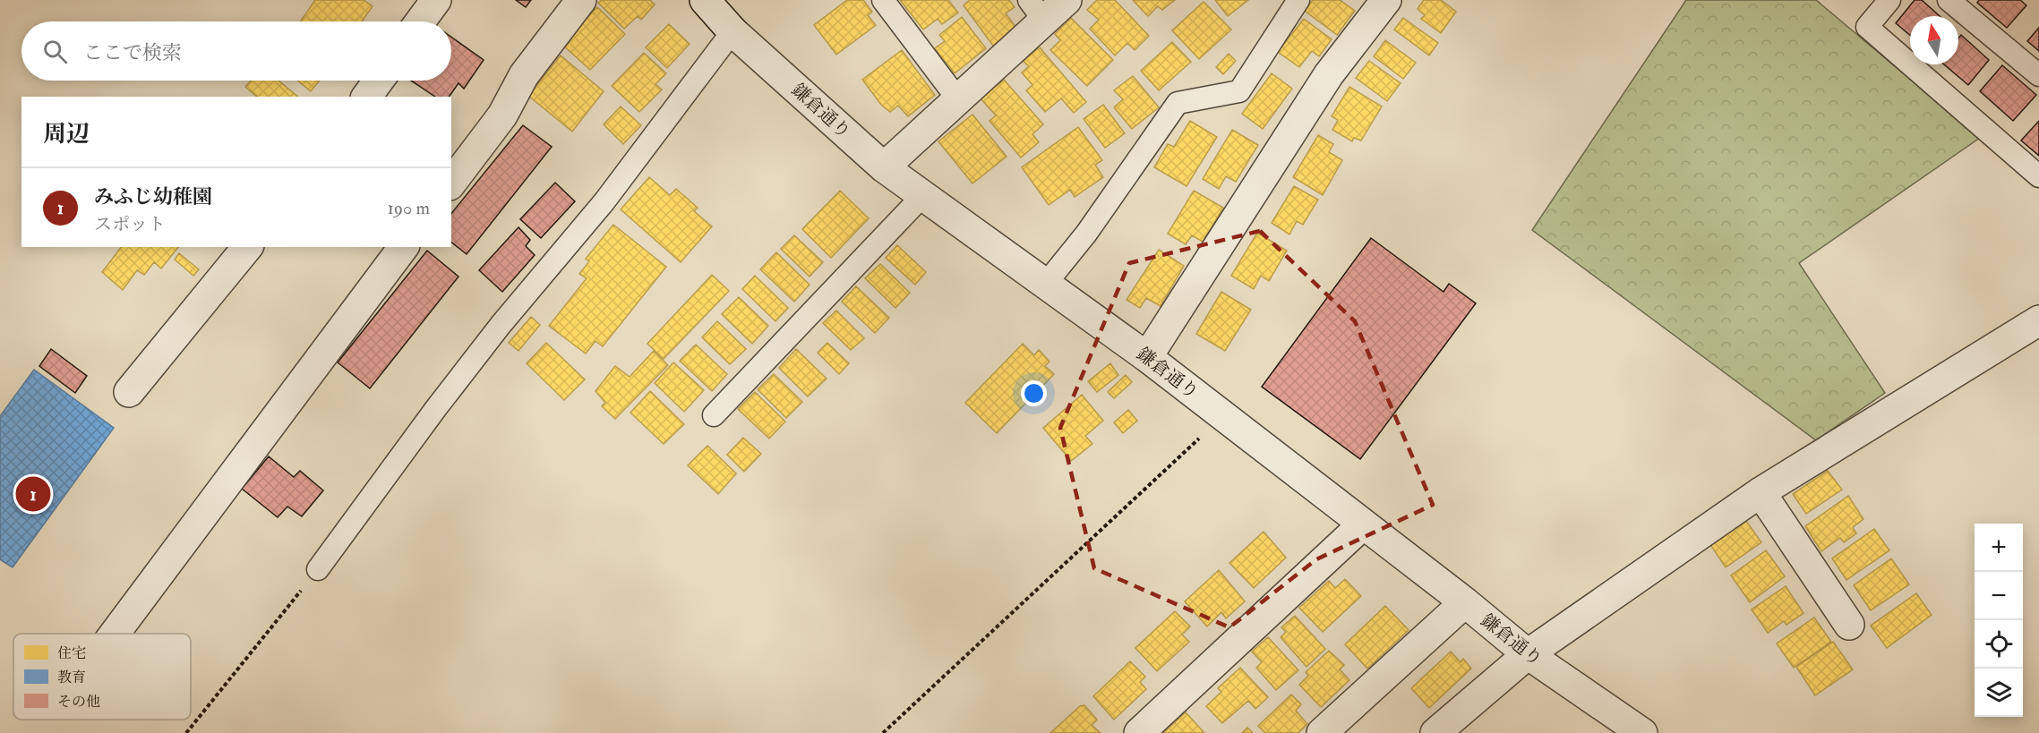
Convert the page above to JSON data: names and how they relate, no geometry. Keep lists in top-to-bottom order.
{
  "streets": {
    "street": ["鎌倉通り"]
  },
  "legend": ["住宅", "教育", "その他"],
  "north": "top",
  "page": {
    "search": "ここで検索",
    "heading": "周辺",
    "list": [
      {
        "mark": "1",
        "name": "みふじ幼稚園",
        "note": "スポット",
        "value": "190 m"
      }
    ],
    "pins": "1",
    "map_buttons": ["+", "−"]
  }
}
